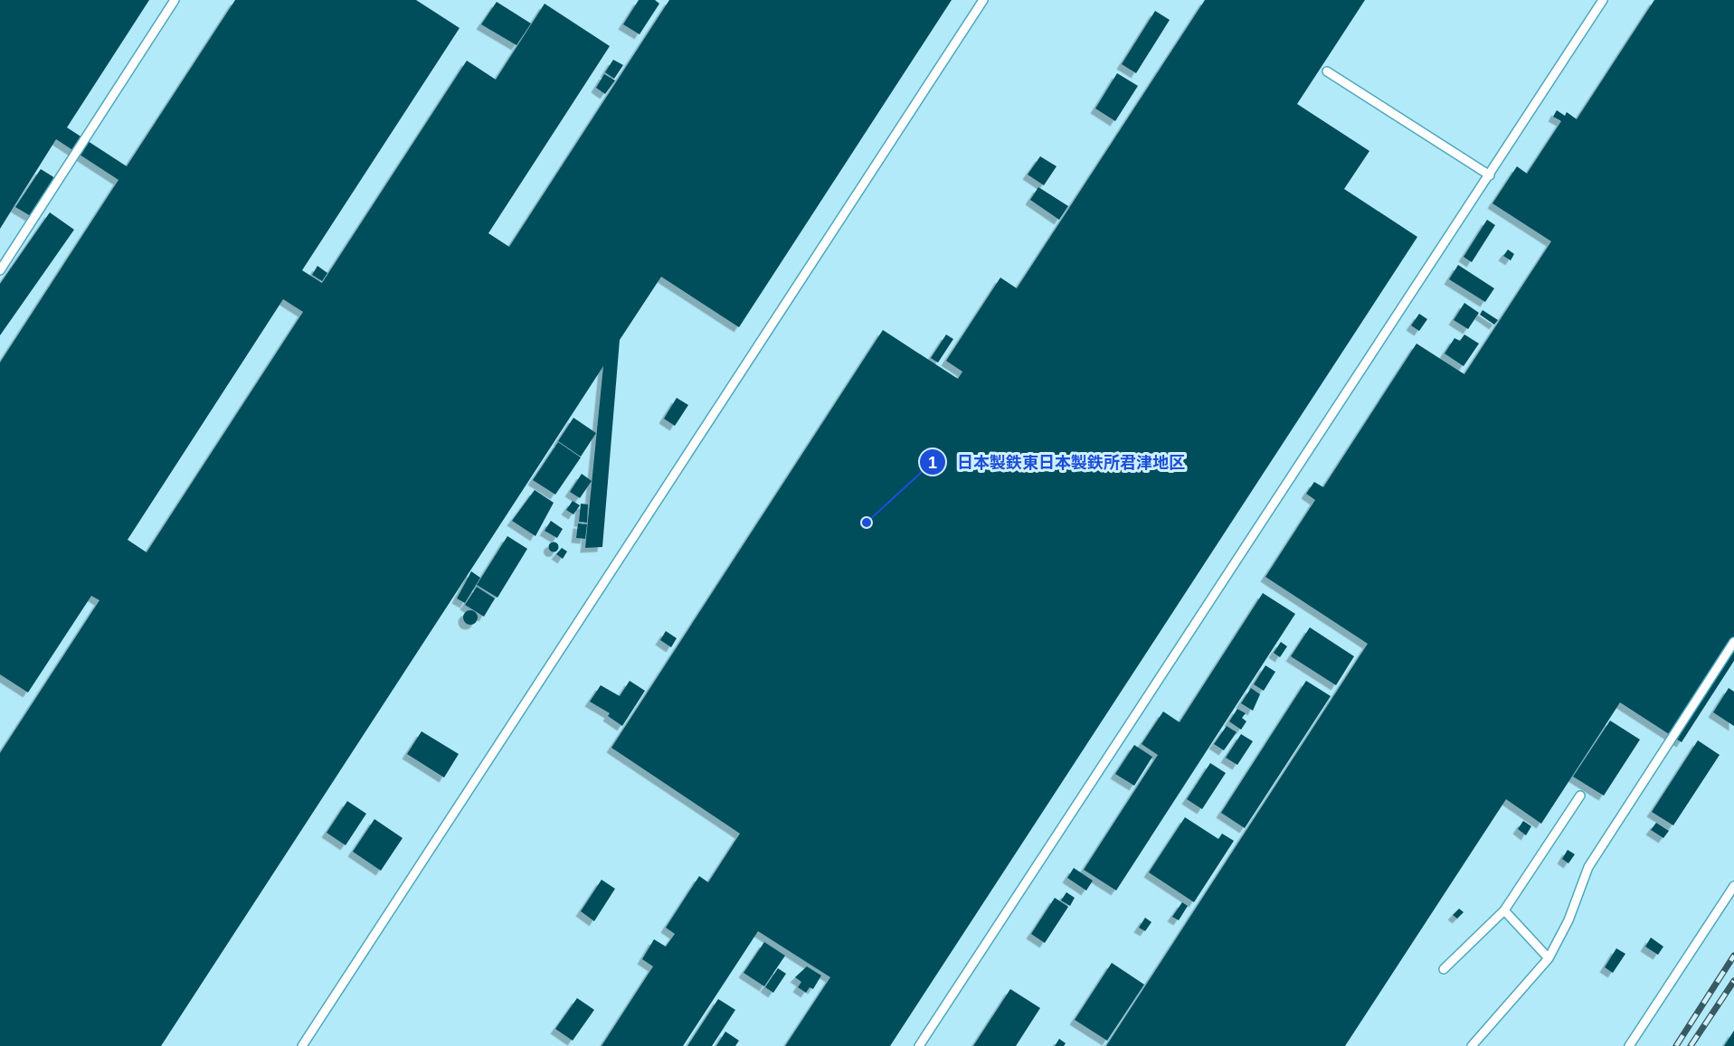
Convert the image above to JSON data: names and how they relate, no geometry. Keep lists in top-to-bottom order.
{
  "places": ["日本製鉄東日本製鉄所君津地区"]
}
